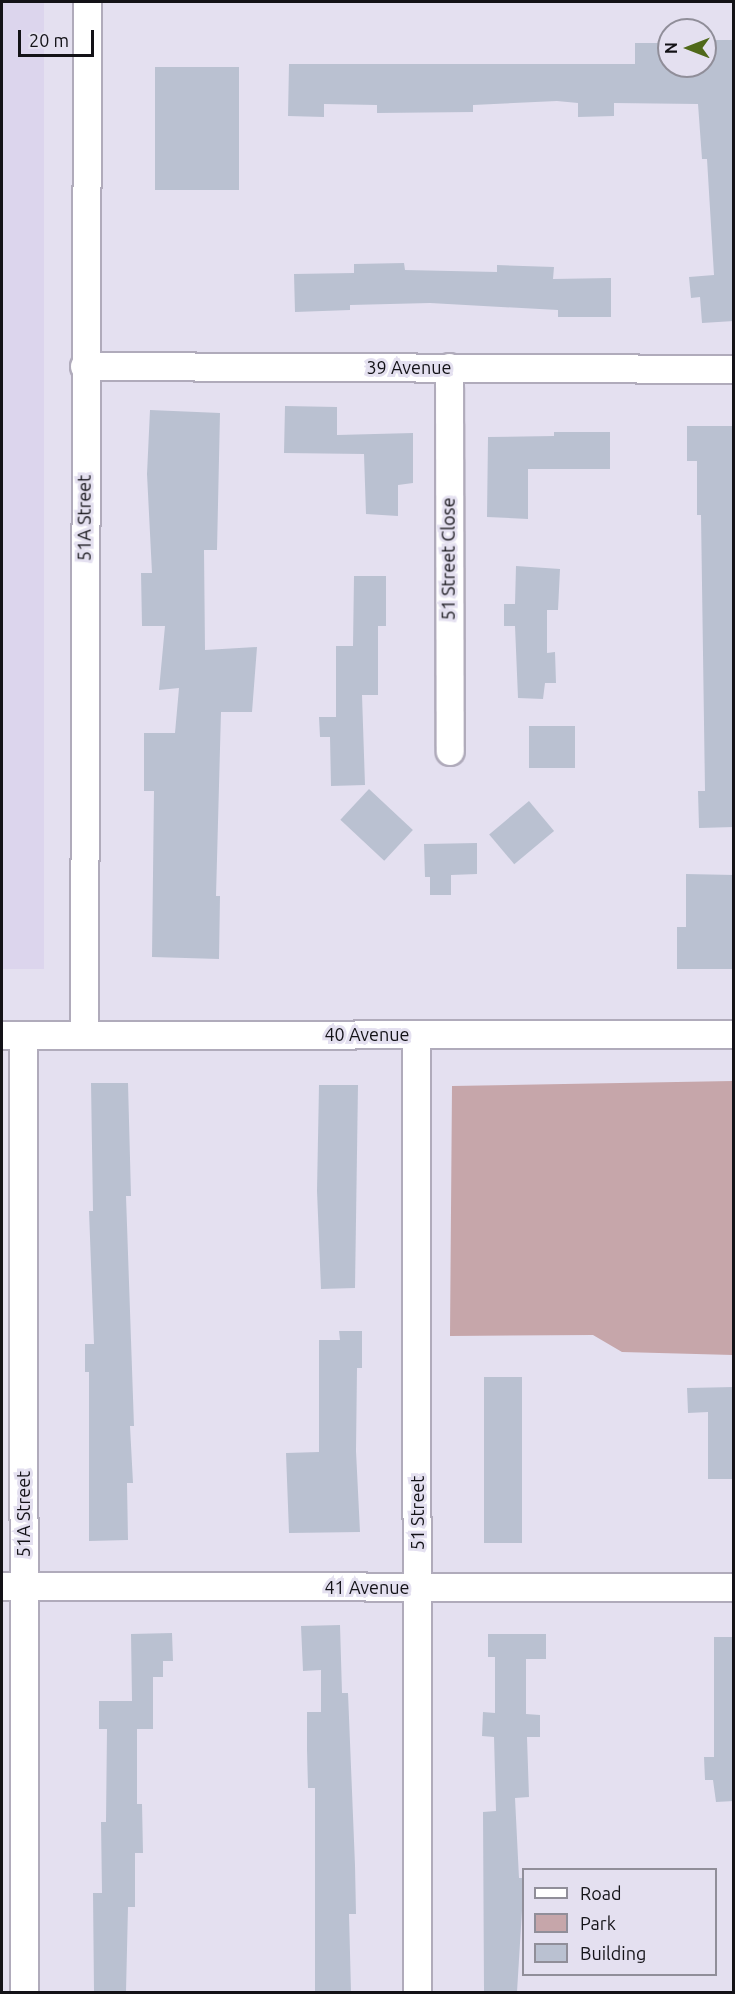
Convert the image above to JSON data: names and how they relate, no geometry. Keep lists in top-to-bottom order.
{
  "streets": {
    "street": [
      "39 Avenue",
      "51A Street",
      "51 Street Close",
      "40 Avenue",
      "51 Street",
      "41 Avenue"
    ]
  },
  "crossings": [
    ["39 Avenue", "51A Street"],
    ["39 Avenue", "51 Street Close"],
    ["51A Street", "40 Avenue"],
    ["51A Street", "41 Avenue"],
    ["40 Avenue", "51 Street"],
    ["51 Street", "41 Avenue"]
  ],
  "legend": ["Road", "Park", "Building"],
  "scale_bar": "20 m",
  "north": "left"
}
